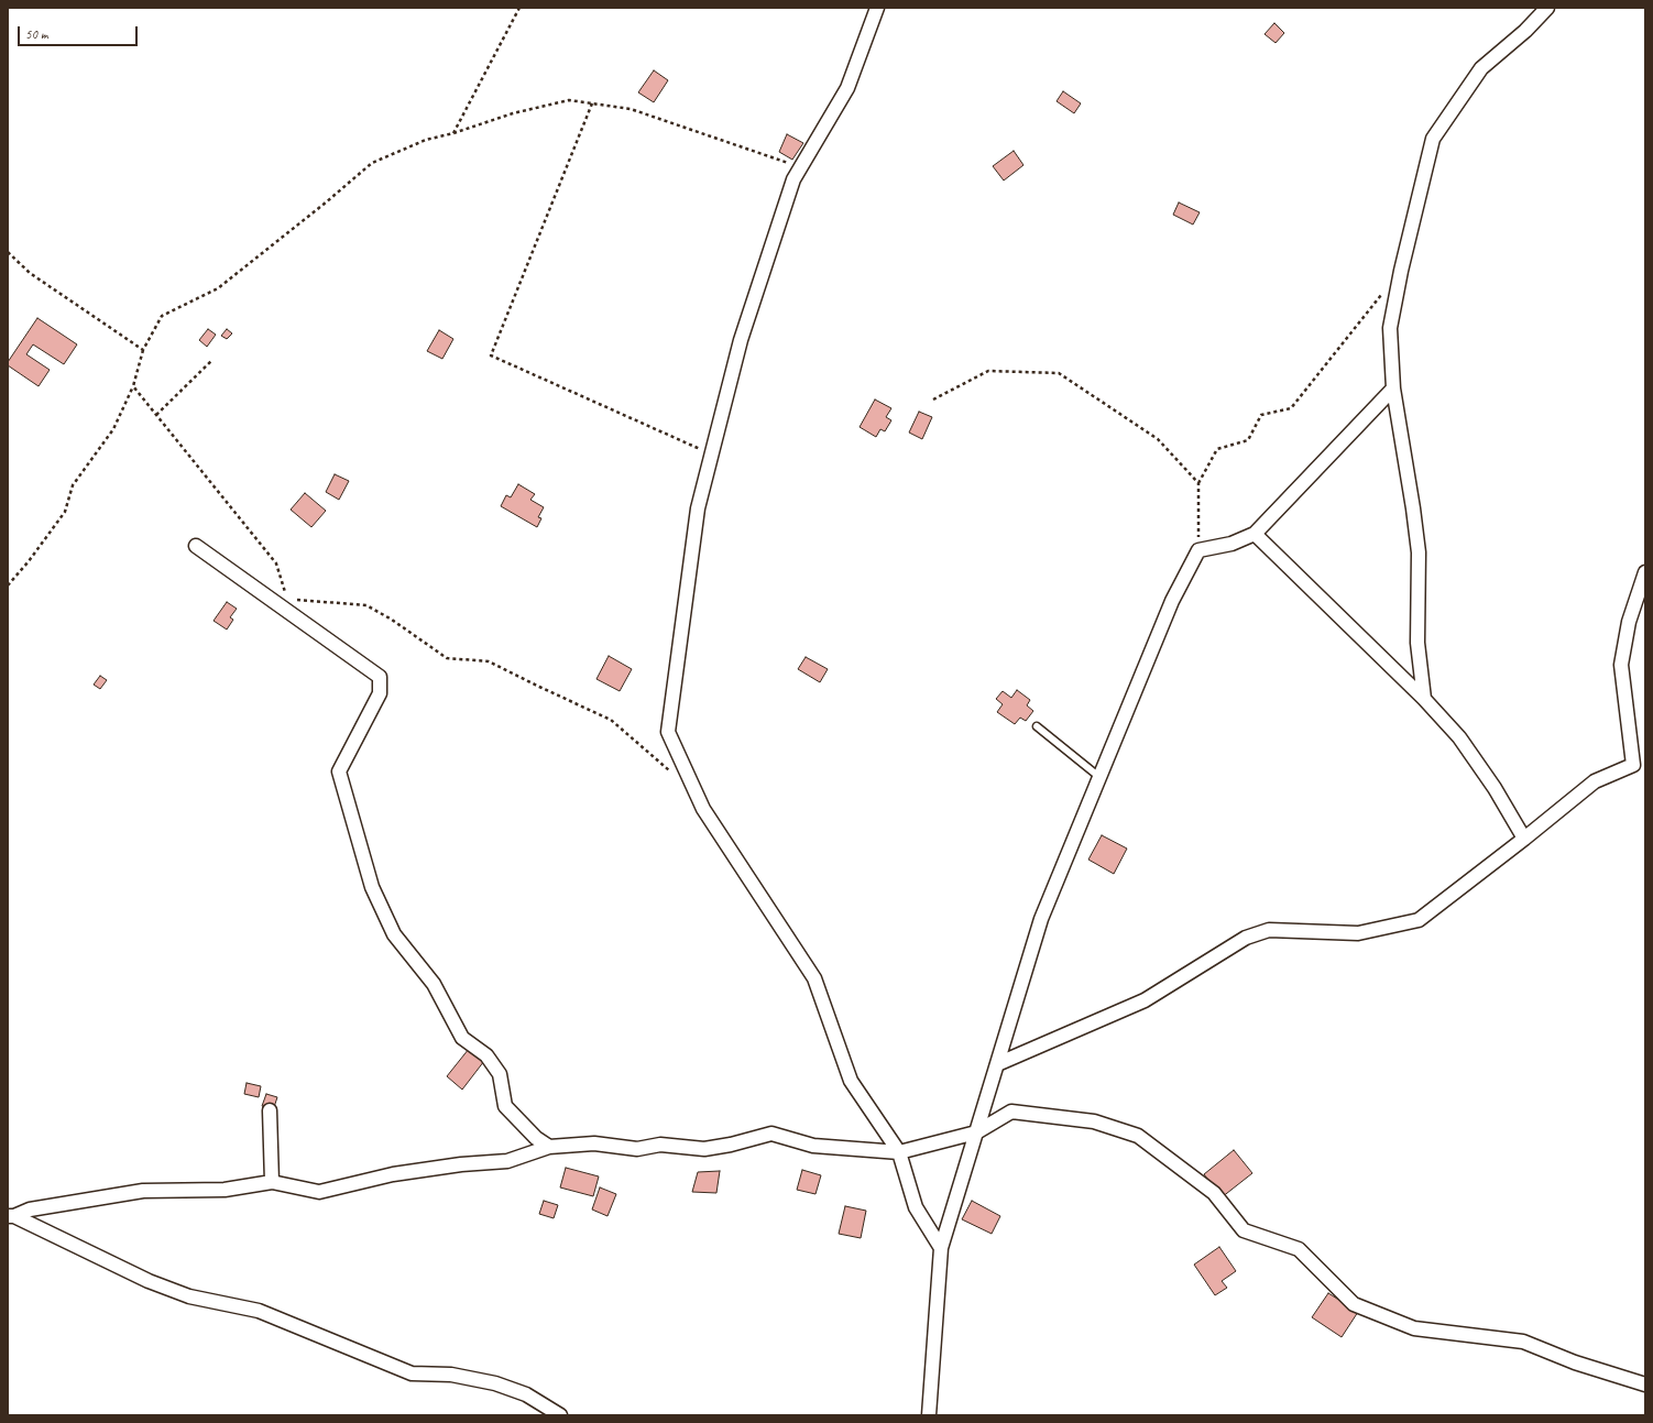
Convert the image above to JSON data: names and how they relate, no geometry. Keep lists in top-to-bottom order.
{
  "scale_bar": "50 m"
}
